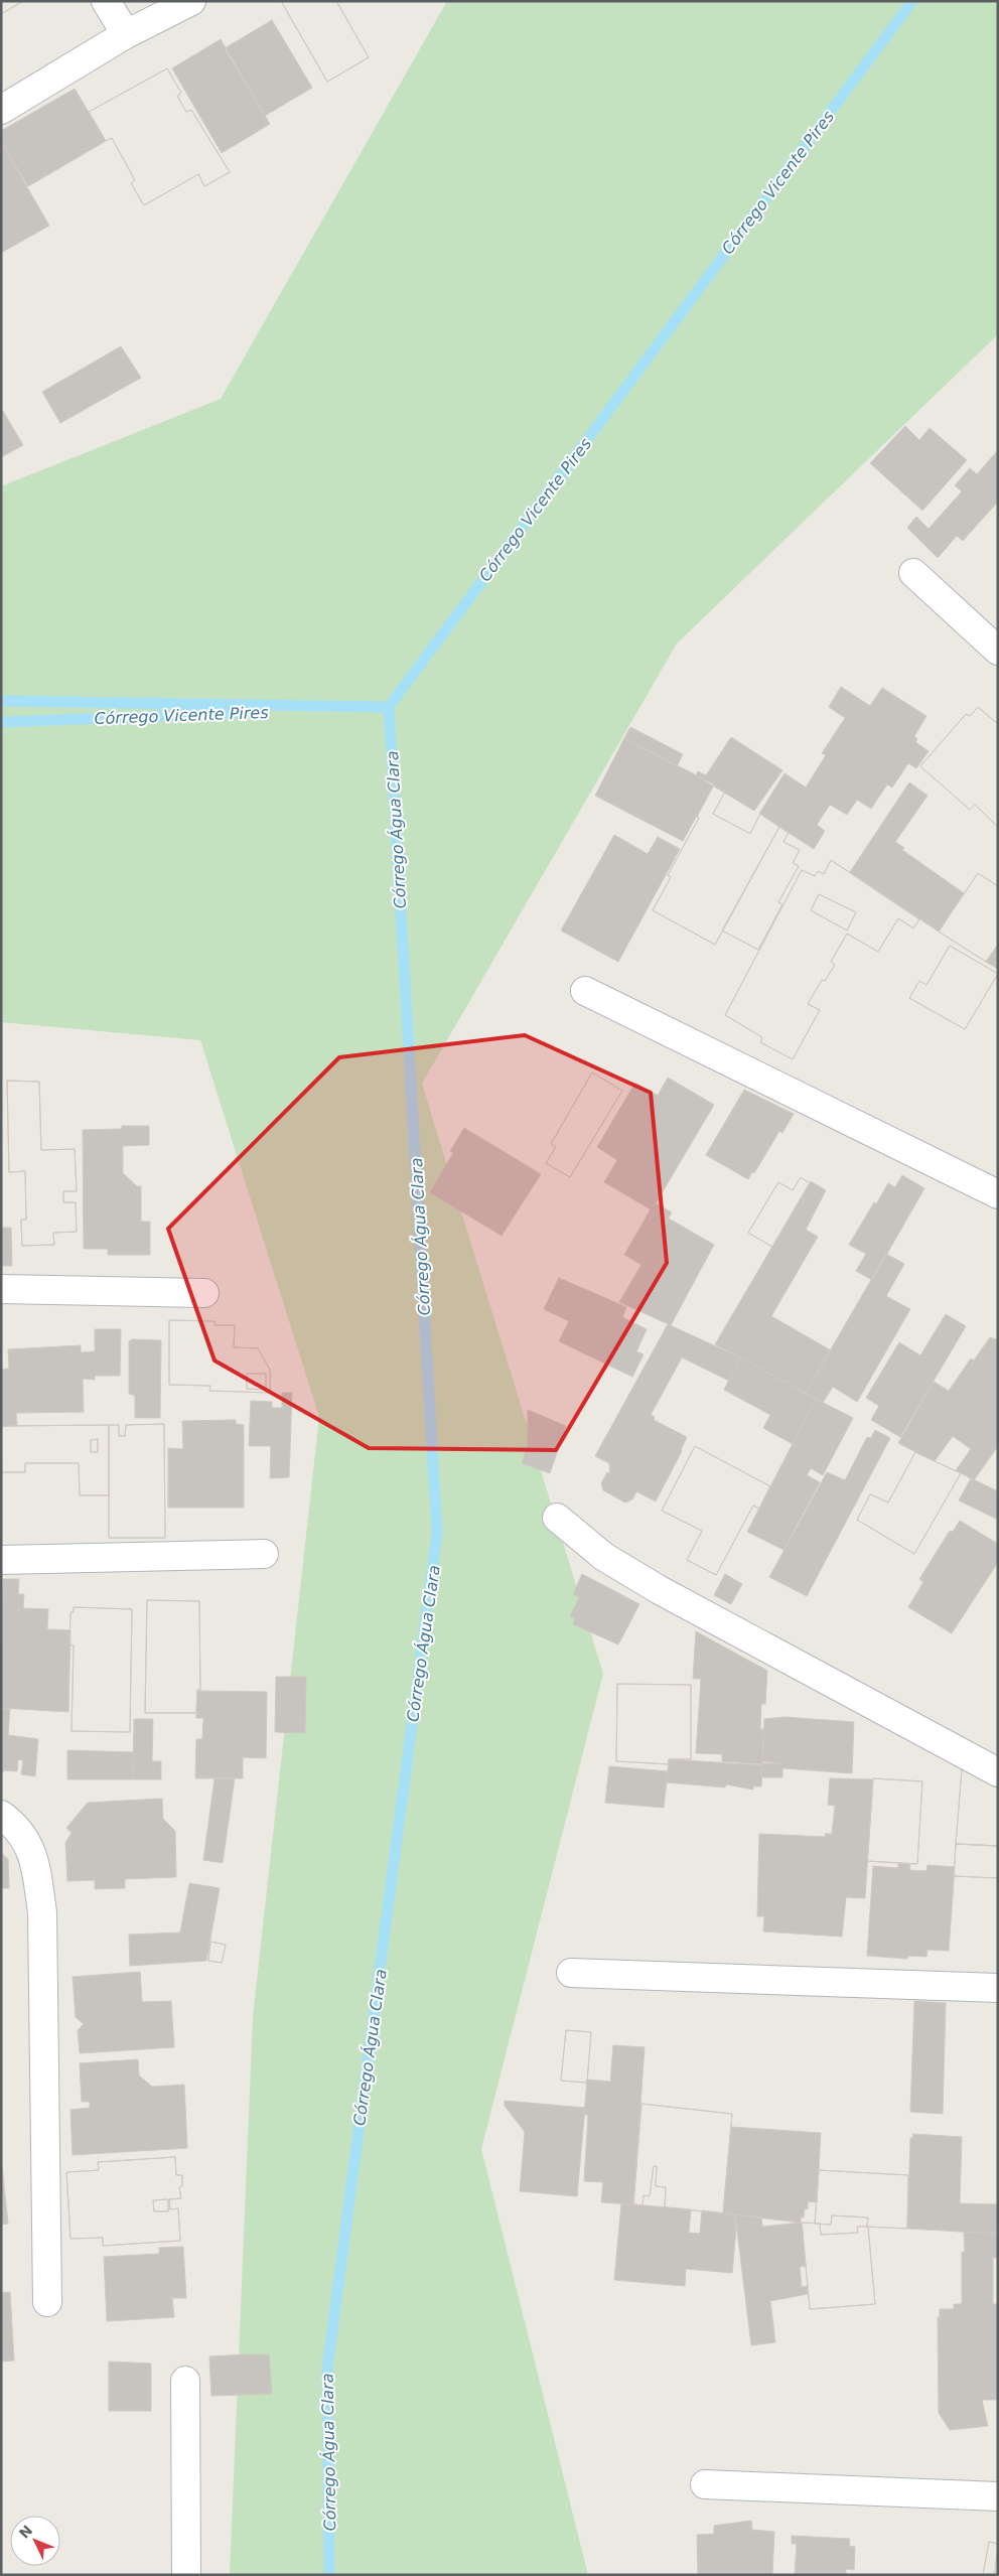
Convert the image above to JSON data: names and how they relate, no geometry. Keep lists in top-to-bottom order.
{
  "water": ["Córrego Vicente Pires", "Córrego Água Clara"],
  "north": "top left"
}
